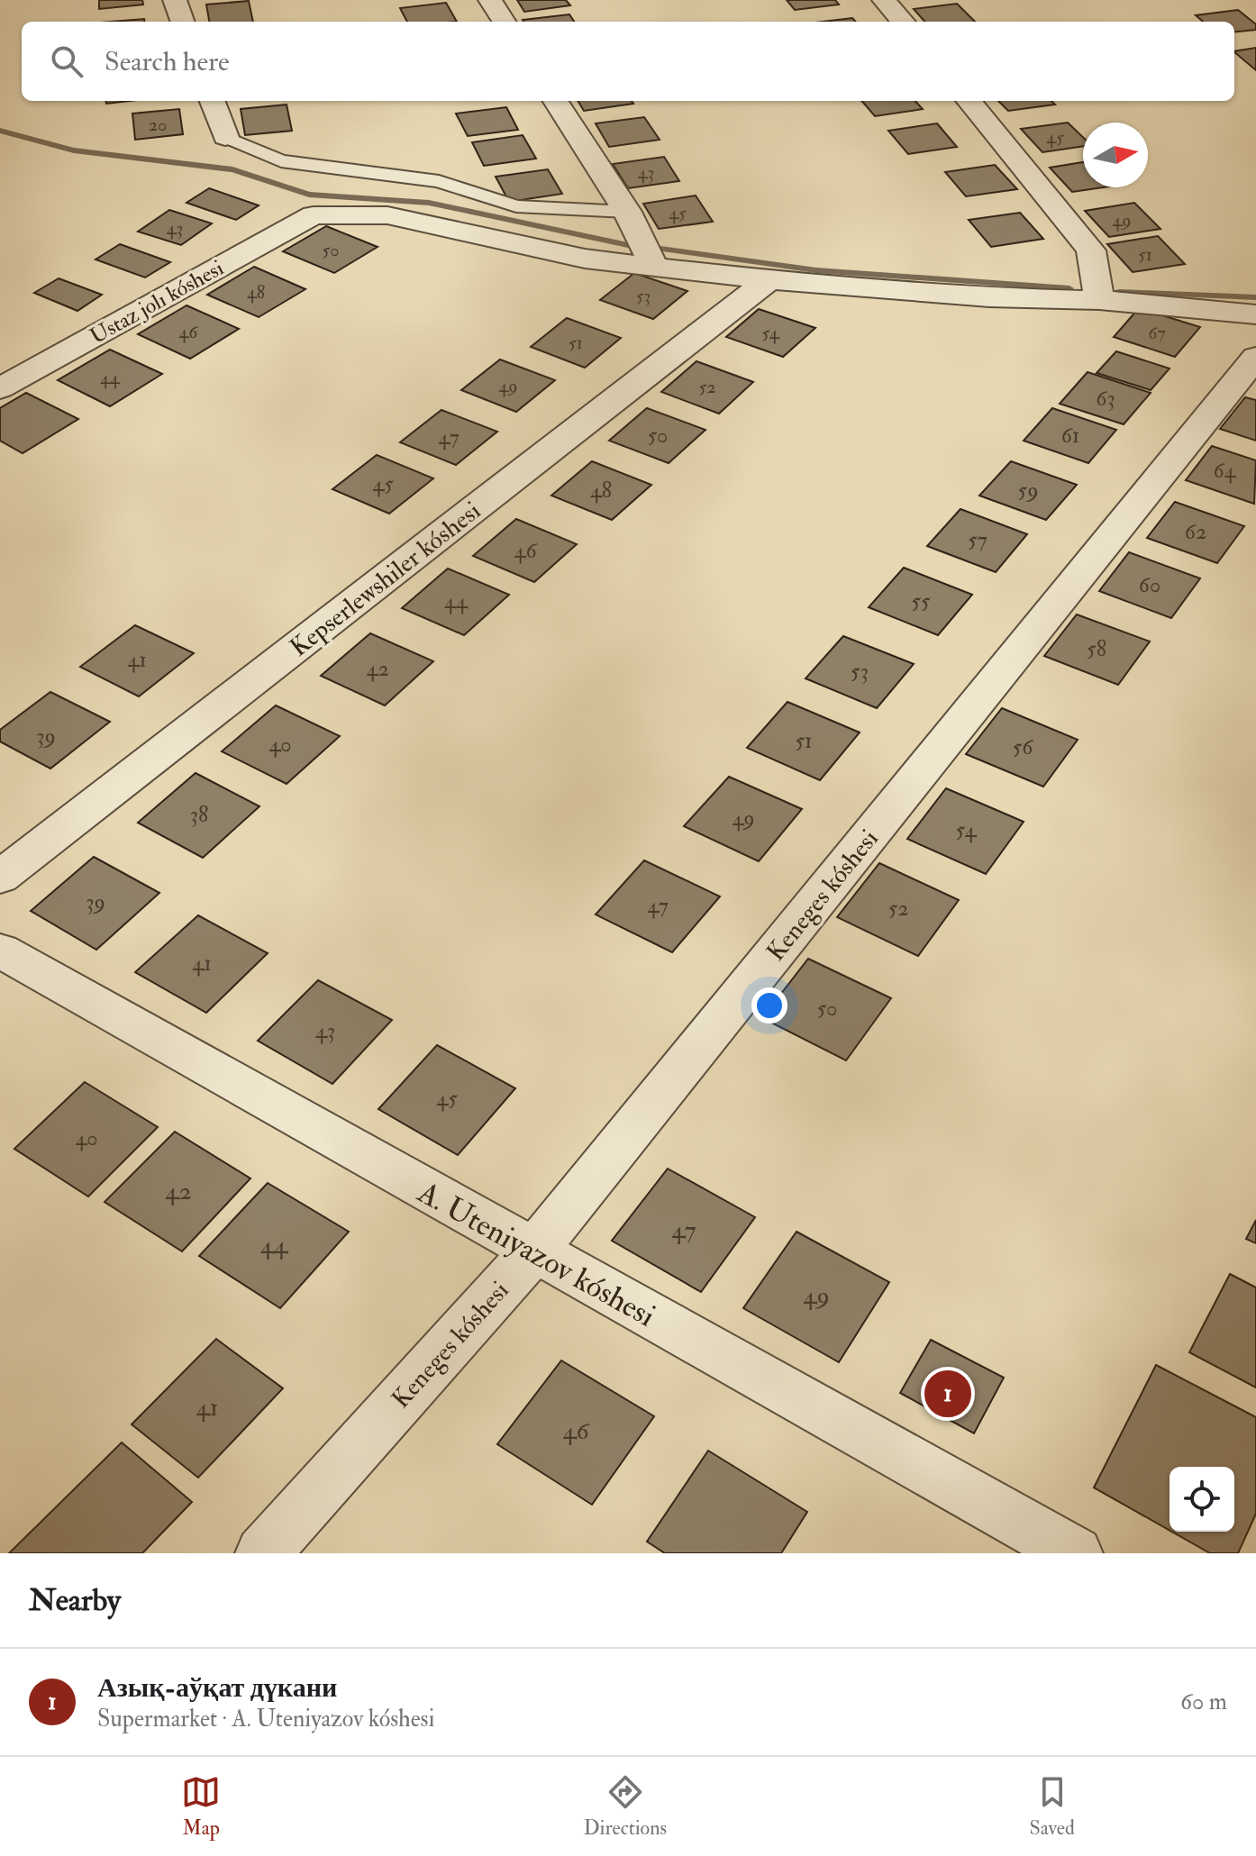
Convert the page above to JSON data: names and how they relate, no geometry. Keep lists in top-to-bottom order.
{
  "streets": {
    "street": [
      "Ustaz jolı kóshesi",
      "Kepserlewshiler kóshesi",
      "Keneges kóshesi",
      "A. Uteniyazov kóshesi"
    ]
  },
  "crossings": [
    ["Keneges kóshesi", "A. Uteniyazov kóshesi"]
  ],
  "house_numbers": [
    "20",
    "45",
    "43",
    "45",
    "49",
    "43",
    "50",
    "51",
    "48",
    "53",
    "46",
    "54",
    "67",
    "51",
    "44",
    "49",
    "52",
    "63",
    "50",
    "61",
    "47",
    "64",
    "45",
    "48",
    "59",
    "62",
    "57",
    "46",
    "60",
    "44",
    "55",
    "58",
    "41",
    "42",
    "53",
    "39",
    "51",
    "40",
    "56",
    "38",
    "49",
    "54",
    "39",
    "47",
    "52",
    "41",
    "50",
    "43",
    "45",
    "40",
    "42",
    "47",
    "44",
    "49",
    "41",
    "46"
  ],
  "north": "right",
  "page": {
    "search": "Search here",
    "pins": "1",
    "heading": "Nearby",
    "list": [
      {
        "mark": "1",
        "name": "Азық-аўқат дүкани",
        "note": "Supermarket · A. Uteniyazov kóshesi",
        "value": "60 m"
      }
    ],
    "nav": ["Map", "Directions", "Saved"]
  }
}
